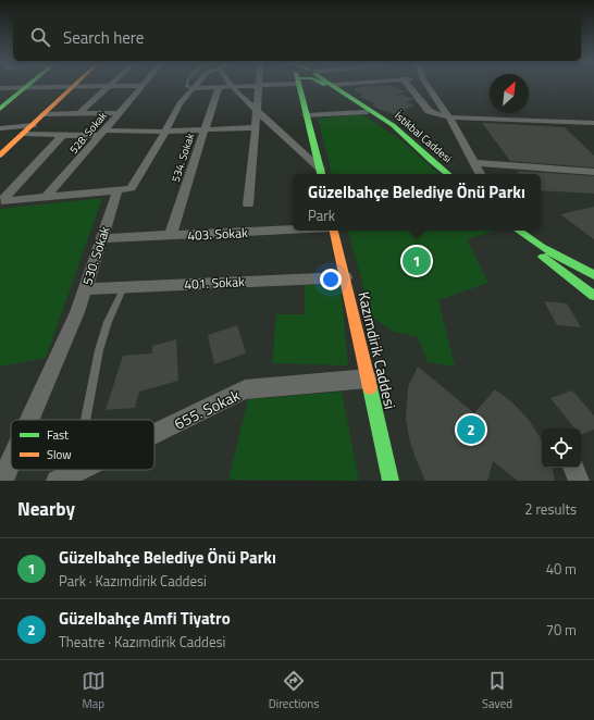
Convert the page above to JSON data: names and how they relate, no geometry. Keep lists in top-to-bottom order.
{
  "streets": {
    "main road": ["İstikbal Caddesi", "Kazımdirik Caddesi"],
    "street": [
      "528. Sokak",
      "534. Sokak",
      "403. Sokak",
      "530. Sokak",
      "401. Sokak",
      "655. Sokak"
    ]
  },
  "crossings": [
    ["534. Sokak", "403. Sokak"],
    ["403. Sokak", "530. Sokak"],
    ["530. Sokak", "401. Sokak"],
    ["401. Sokak", "Kazımdirik Caddesi"],
    ["Kazımdirik Caddesi", "655. Sokak"]
  ],
  "legend": ["Fast", "Slow"],
  "north": "top right",
  "page": {
    "search": "Search here",
    "popup": ["Güzelbahçe Belediye Önü Parkı", "Park"],
    "pins": ["1", "2"],
    "heading": ["Nearby", "2 results"],
    "list": [
      {
        "mark": "1",
        "name": "Güzelbahçe Belediye Önü Parkı",
        "note": "Park · Kazımdirik Caddesi",
        "value": "40 m"
      },
      {
        "mark": "2",
        "name": "Güzelbahçe Amfi Tiyatro",
        "note": "Theatre · Kazımdirik Caddesi",
        "value": "70 m"
      }
    ],
    "nav": ["Map", "Directions", "Saved"]
  }
}
